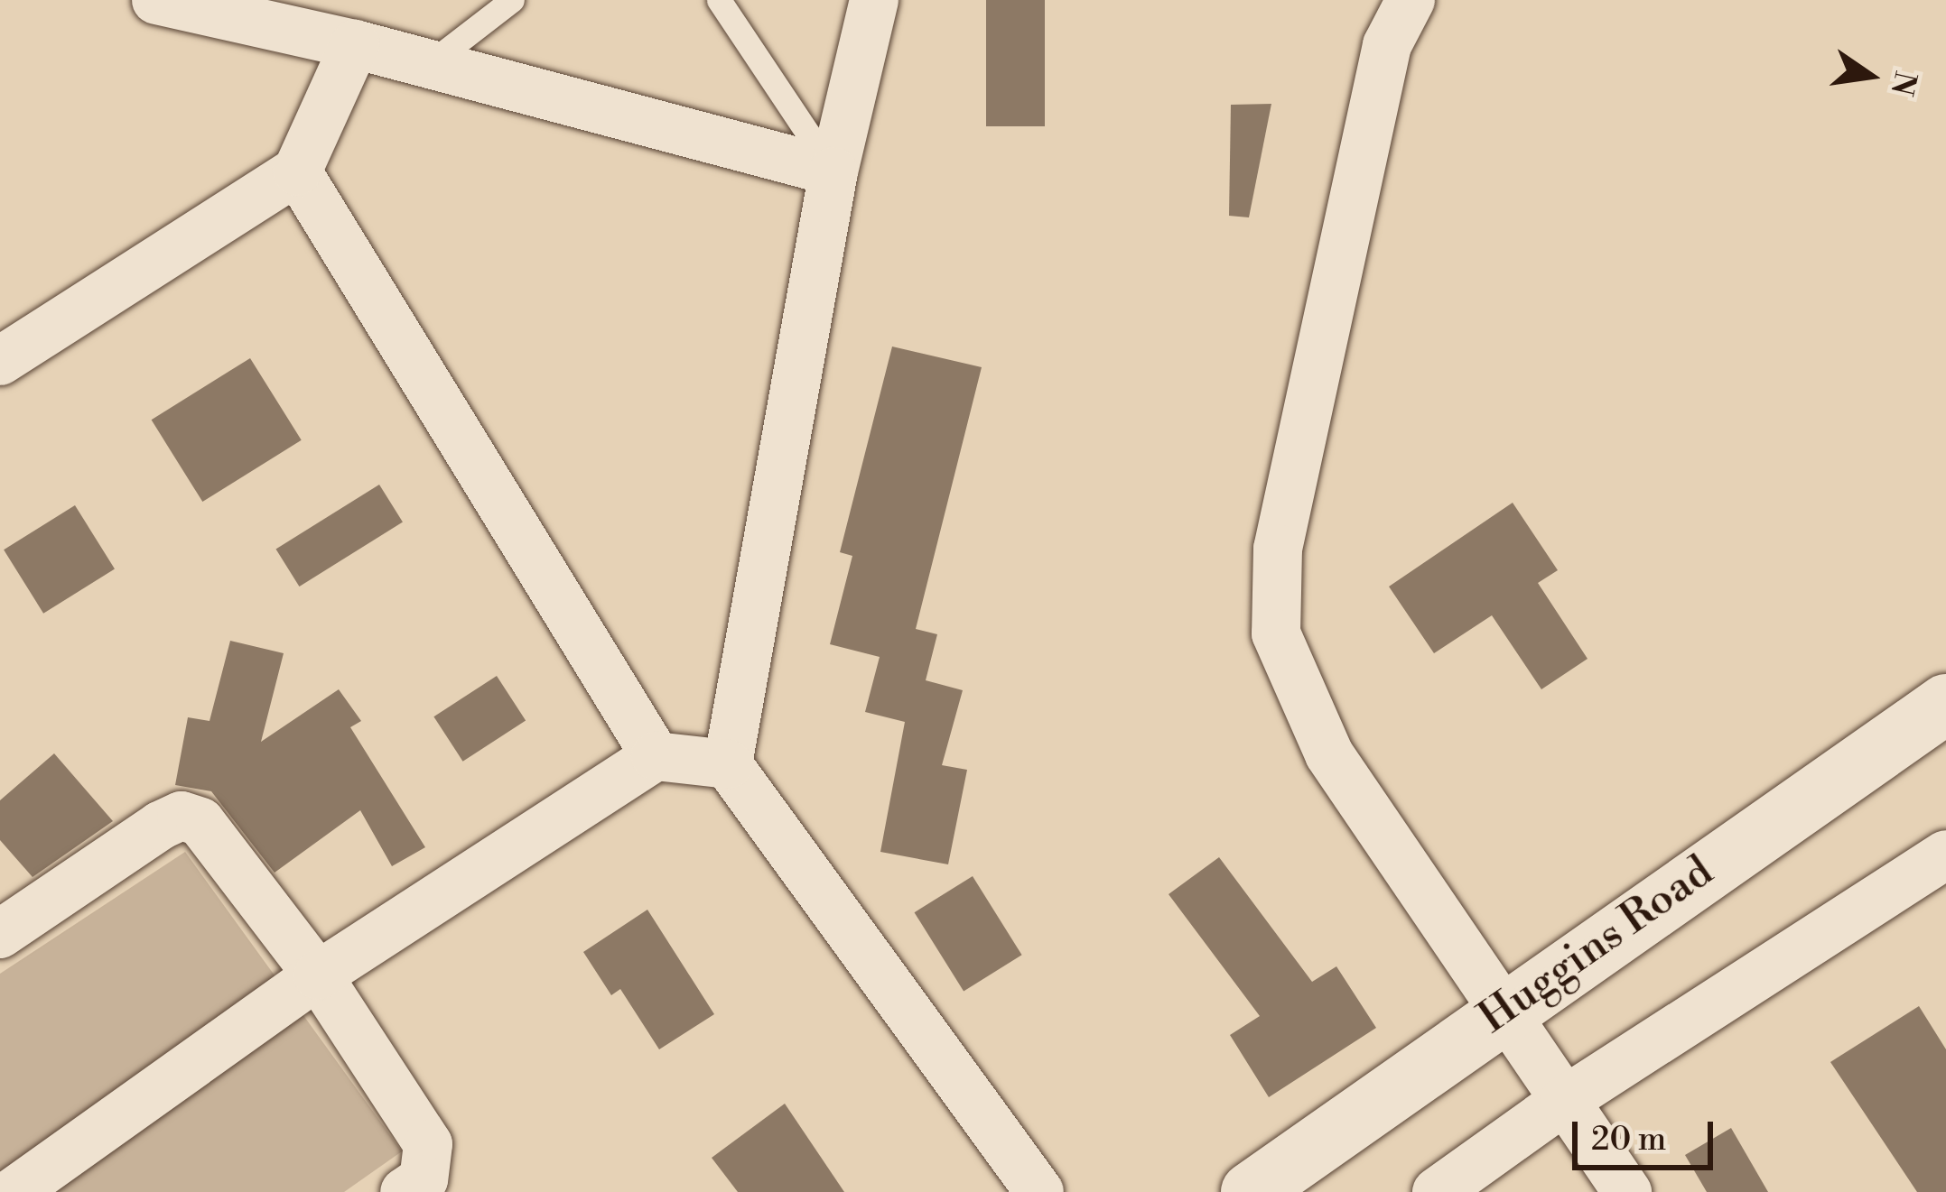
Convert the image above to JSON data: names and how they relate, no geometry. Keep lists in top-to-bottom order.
{
  "streets": {
    "street": ["Huggins Road"]
  },
  "scale_bar": "20 m",
  "north": "right"
}
